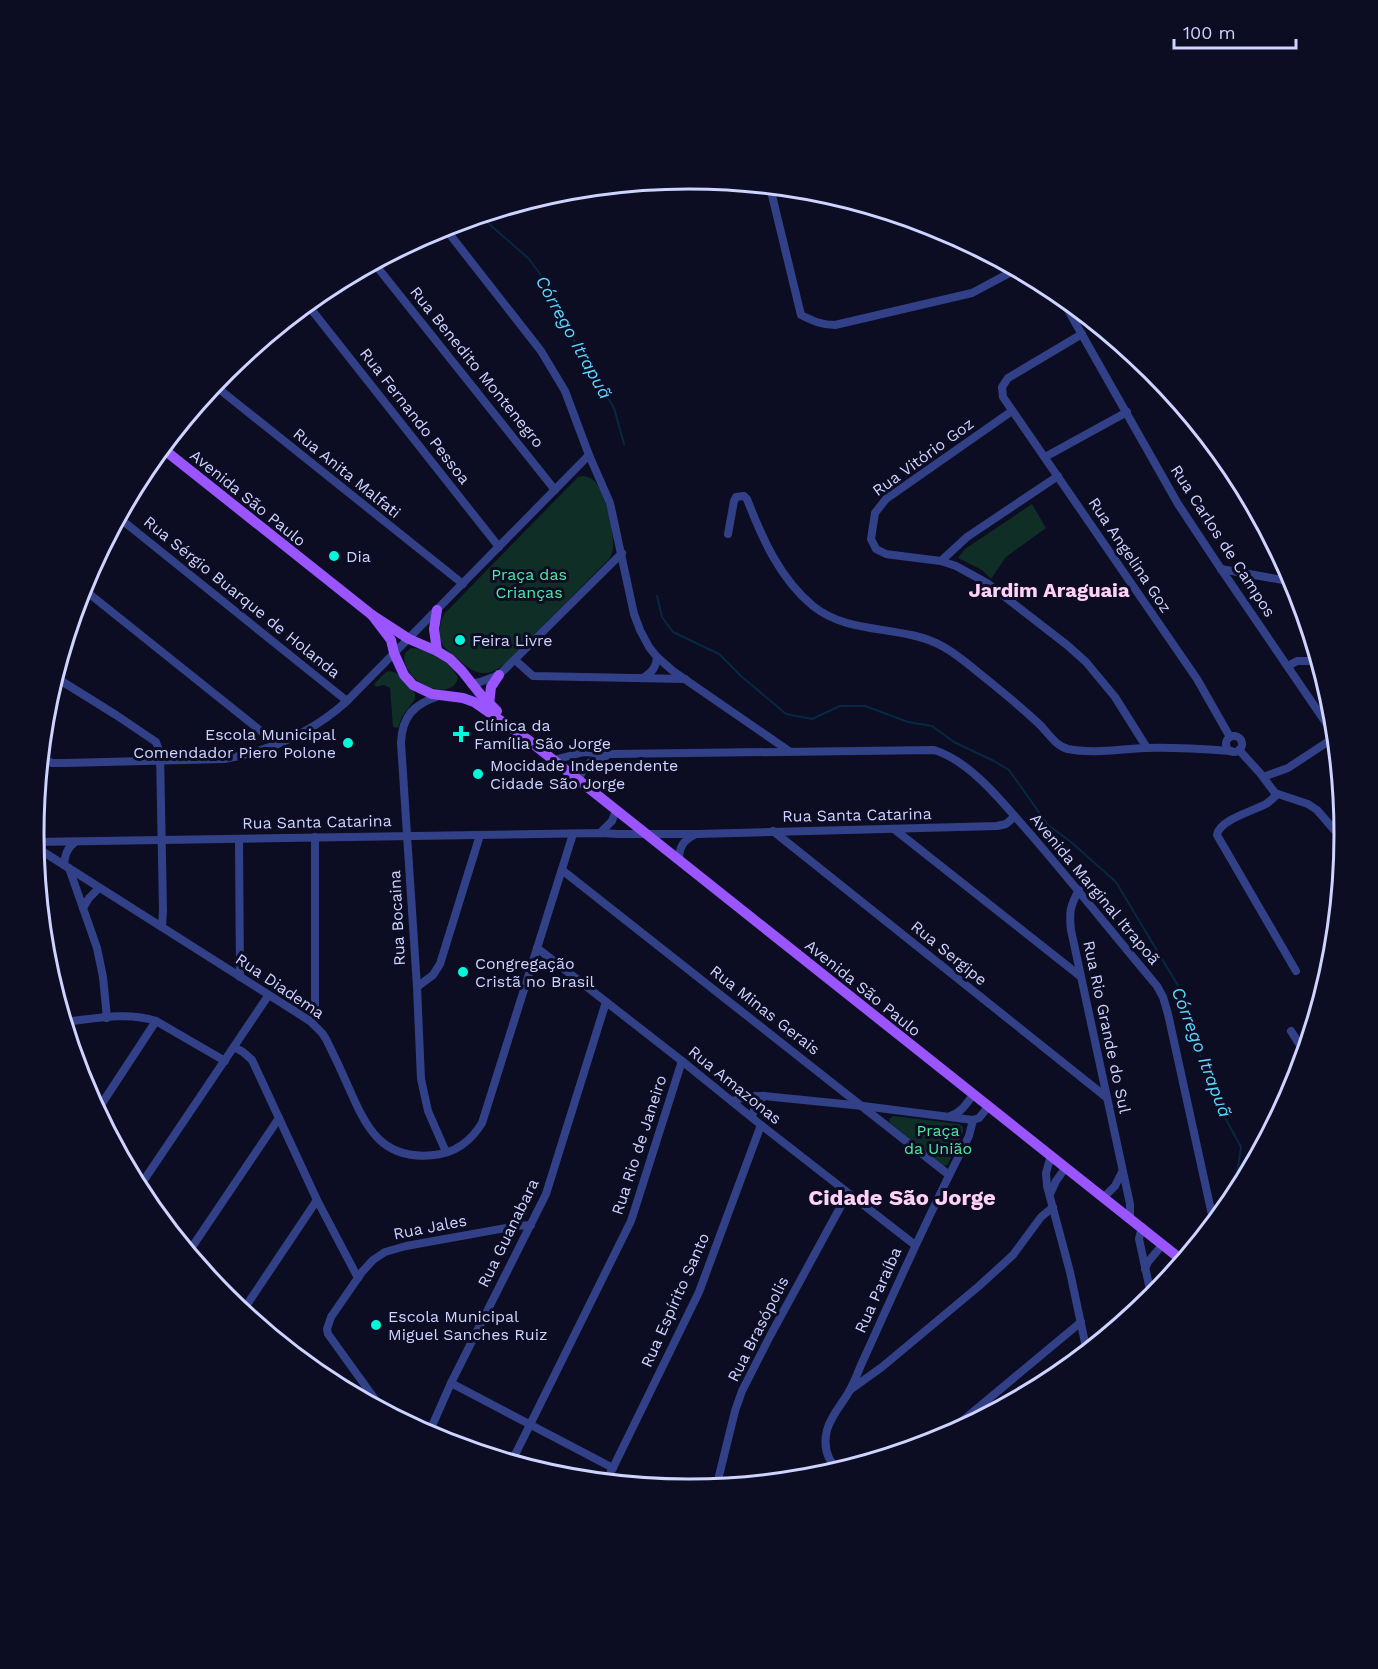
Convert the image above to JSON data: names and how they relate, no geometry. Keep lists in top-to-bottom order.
{
  "streets": {
    "main road": ["Avenida São Paulo"],
    "street": [
      "Rua Benedito Montenegro",
      "Rua Fernando Pessoa",
      "Rua Vitório Goz",
      "Rua Anita Malfati",
      "Rua Carlos de Campos",
      "Rua Angelina Goz",
      "Rua Sérgio Buarque de Holanda",
      "Rua Santa Catarina",
      "Avenida Marginal Itrapoã",
      "Rua Bocaina",
      "Rua Sergipe",
      "Rua Diadema",
      "Rua Minas Gerais",
      "Rua Rio Grande do Sul",
      "Rua Amazonas",
      "Rua Rio de Janeiro",
      "Rua Jales",
      "Rua Guanabara",
      "Rua Paraíba",
      "Rua Espírito Santo",
      "Rua Brasópolis"
    ]
  },
  "crossings": [
    ["Rua Vitório Goz", "Rua Angelina Goz"],
    ["Avenida São Paulo", "Rua Santa Catarina"],
    ["Avenida São Paulo", "Avenida Marginal Itrapoã"],
    ["Avenida São Paulo", "Rua Bocaina"],
    ["Avenida São Paulo", "Rua Rio Grande do Sul"],
    ["Rua Carlos de Campos", "Rua Angelina Goz"],
    ["Rua Santa Catarina", "Avenida Marginal Itrapoã"],
    ["Rua Santa Catarina", "Rua Bocaina"],
    ["Rua Santa Catarina", "Rua Sergipe"],
    ["Rua Santa Catarina", "Rua Diadema"],
    ["Avenida Marginal Itrapoã", "Rua Rio Grande do Sul"],
    ["Rua Bocaina", "Rua Diadema"],
    ["Rua Sergipe", "Rua Rio Grande do Sul"],
    ["Rua Diadema", "Rua Minas Gerais"],
    ["Rua Diadema", "Rua Amazonas"],
    ["Rua Minas Gerais", "Rua Paraíba"],
    ["Rua Amazonas", "Rua Rio de Janeiro"],
    ["Rua Amazonas", "Rua Guanabara"],
    ["Rua Amazonas", "Rua Paraíba"],
    ["Rua Amazonas", "Rua Espírito Santo"],
    ["Rua Amazonas", "Rua Brasópolis"],
    ["Rua Jales", "Rua Guanabara"]
  ],
  "districts": ["Jardim Araguaia", "Cidade São Jorge"],
  "water": ["Córrego Itrapuã"],
  "parks": ["Praça das Crianças", "Praça da União"],
  "places": {
    "other": [
      "Dia",
      "Feira Livre",
      "Escola Municipal Comendador Piero Polone",
      "Mocidade Independente Cidade São Jorge",
      "Congregação Cristã no Brasil",
      "Escola Municipal Miguel Sanches Ruiz"
    ],
    "health": ["Clínica da Família São Jorge"]
  },
  "scale_bar": "100 m"
}
